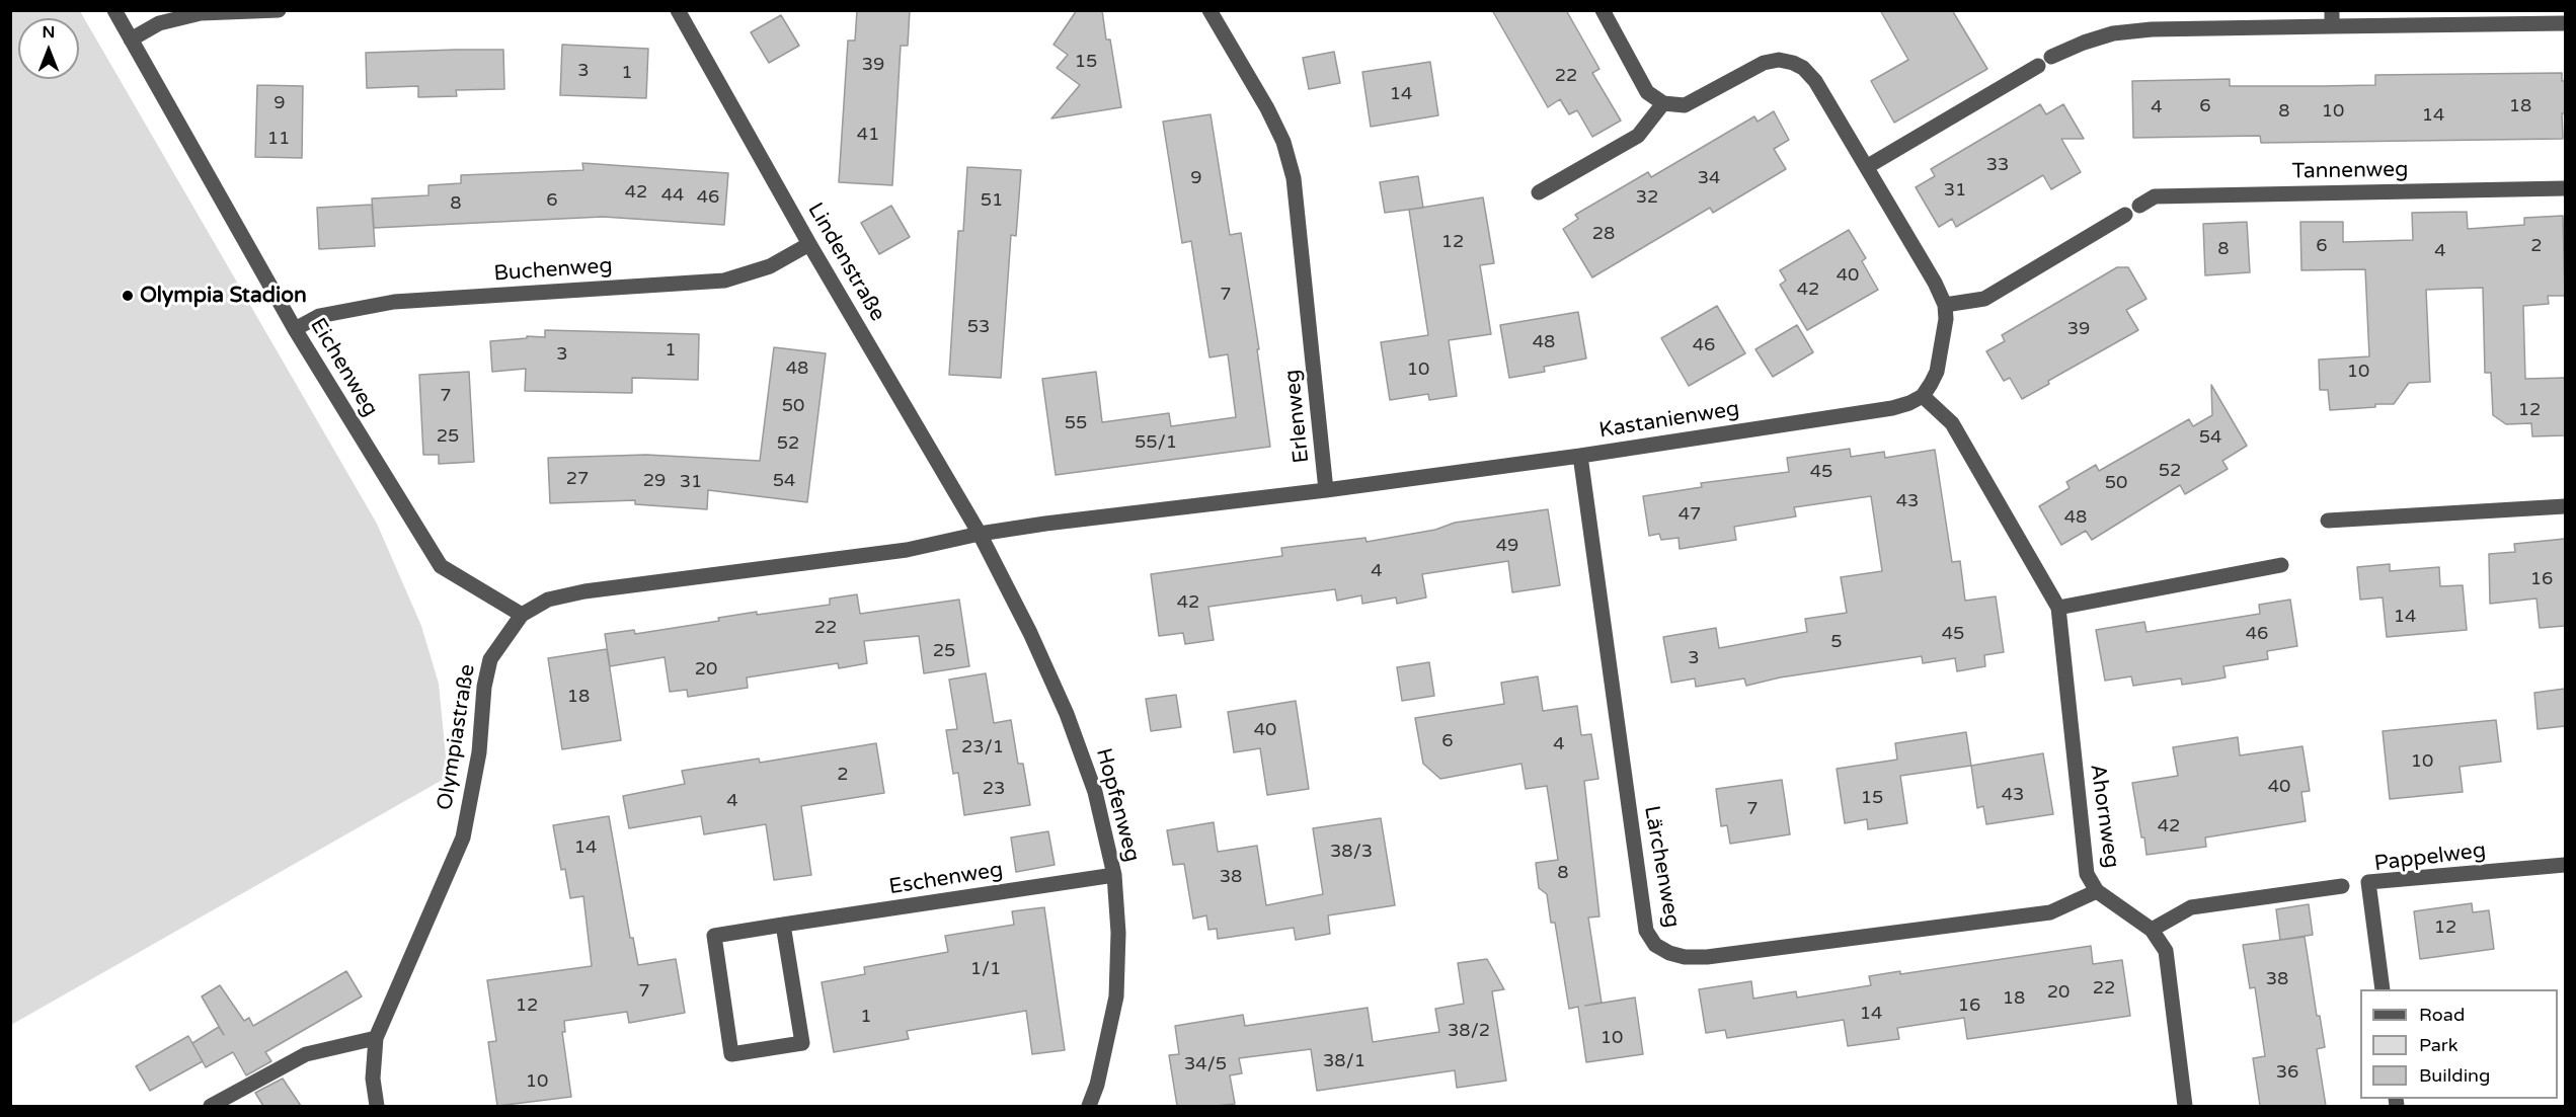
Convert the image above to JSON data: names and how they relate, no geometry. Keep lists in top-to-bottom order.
{
  "streets": {
    "street": [
      "Tannenweg",
      "Lindenstraße",
      "Buchenweg",
      "Eichenweg",
      "Erlenweg",
      "Kastanienweg",
      "Olympiastraße",
      "Hopfenweg",
      "Ahornweg",
      "Pappelweg",
      "Lärchenweg",
      "Eschenweg"
    ]
  },
  "crossings": [
    ["Lindenstraße", "Buchenweg"],
    ["Lindenstraße", "Erlenweg"],
    ["Lindenstraße", "Olympiastraße"],
    ["Lindenstraße", "Hopfenweg"],
    ["Buchenweg", "Eichenweg"],
    ["Eichenweg", "Olympiastraße"],
    ["Erlenweg", "Kastanienweg"],
    ["Erlenweg", "Olympiastraße"],
    ["Erlenweg", "Hopfenweg"],
    ["Kastanienweg", "Ahornweg"],
    ["Kastanienweg", "Lärchenweg"],
    ["Olympiastraße", "Hopfenweg"],
    ["Hopfenweg", "Eschenweg"],
    ["Ahornweg", "Lärchenweg"]
  ],
  "places": ["Olympia Stadion"],
  "house_numbers": [
    "15",
    "39",
    "3",
    "1",
    "22",
    "14",
    "9",
    "6",
    "18",
    "4",
    "8",
    "10",
    "14",
    "41",
    "11",
    "33",
    "9",
    "34",
    "31",
    "42",
    "44",
    "46",
    "32",
    "6",
    "51",
    "8",
    "28",
    "12",
    "6",
    "2",
    "8",
    "4",
    "40",
    "42",
    "7",
    "53",
    "39",
    "48",
    "46",
    "1",
    "3",
    "48",
    "10",
    "10",
    "7",
    "50",
    "12",
    "55",
    "25",
    "54",
    "55/1",
    "52",
    "52",
    "45",
    "27",
    "29",
    "54",
    "31",
    "50",
    "43",
    "47",
    "48",
    "49",
    "4",
    "16",
    "42",
    "14",
    "22",
    "45",
    "46",
    "5",
    "25",
    "3",
    "20",
    "18",
    "40",
    "6",
    "4",
    "23/1",
    "10",
    "2",
    "40",
    "23",
    "43",
    "15",
    "4",
    "7",
    "42",
    "14",
    "38/3",
    "8",
    "38",
    "12",
    "1/1",
    "38",
    "22",
    "7",
    "20",
    "18",
    "12",
    "16",
    "14",
    "1",
    "38/2",
    "10",
    "38/1",
    "34/5",
    "36",
    "10"
  ],
  "legend": ["Road", "Park", "Building"],
  "north": "top"
}
